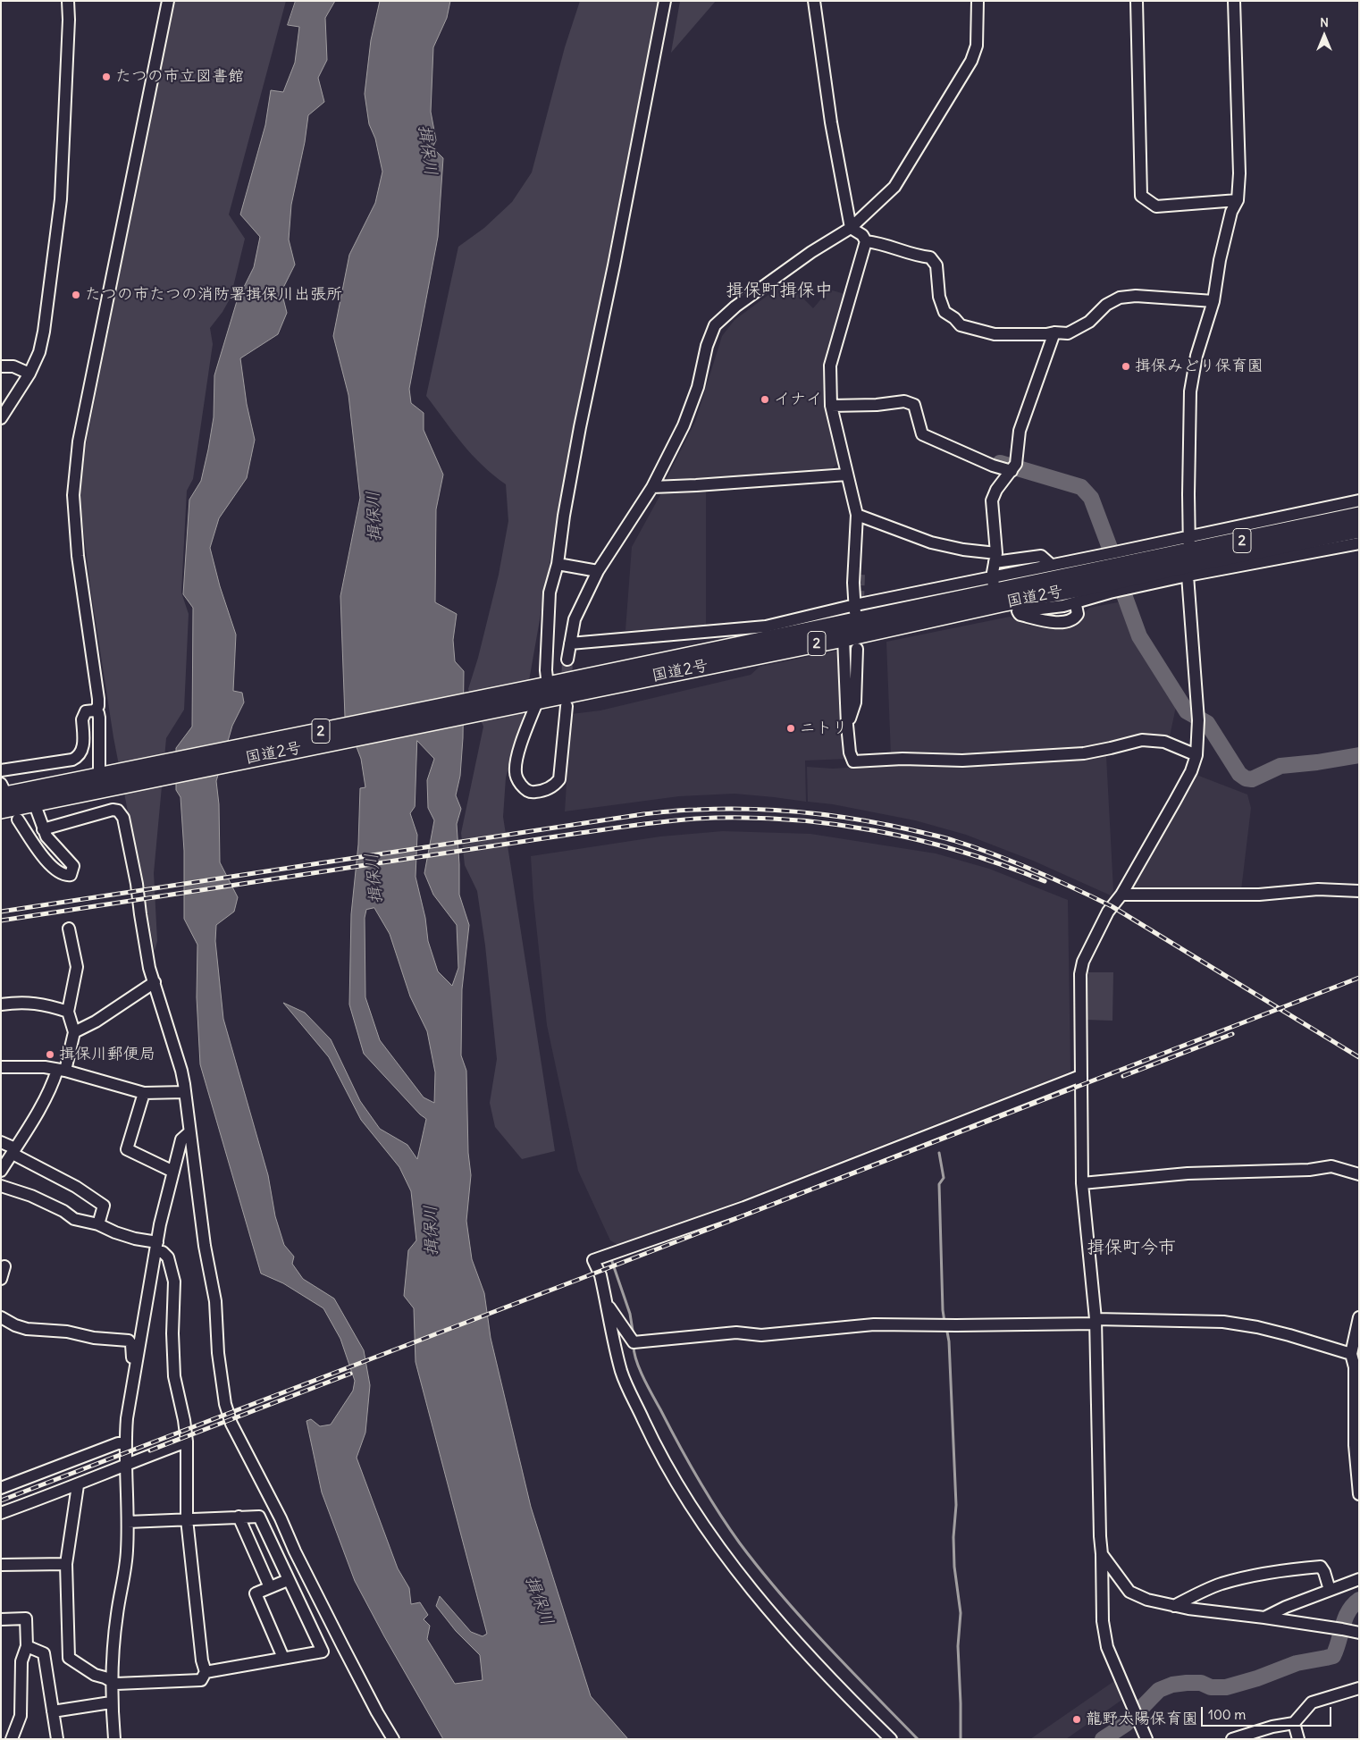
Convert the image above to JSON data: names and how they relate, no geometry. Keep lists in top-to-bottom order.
{
  "streets": {
    "highway": ["2", "国道2号"]
  },
  "districts": ["揖保町揖保中", "揖保町今市"],
  "water": ["揖保川"],
  "places": [
    "たつの市立図書館",
    "たつの市たつの消防署揖保川出張所",
    "揖保みどり保育園",
    "イナイ",
    "ニトリ",
    "揖保川郵便局",
    "龍野太陽保育園"
  ],
  "scale_bar": "100 m",
  "north": "top"
}
